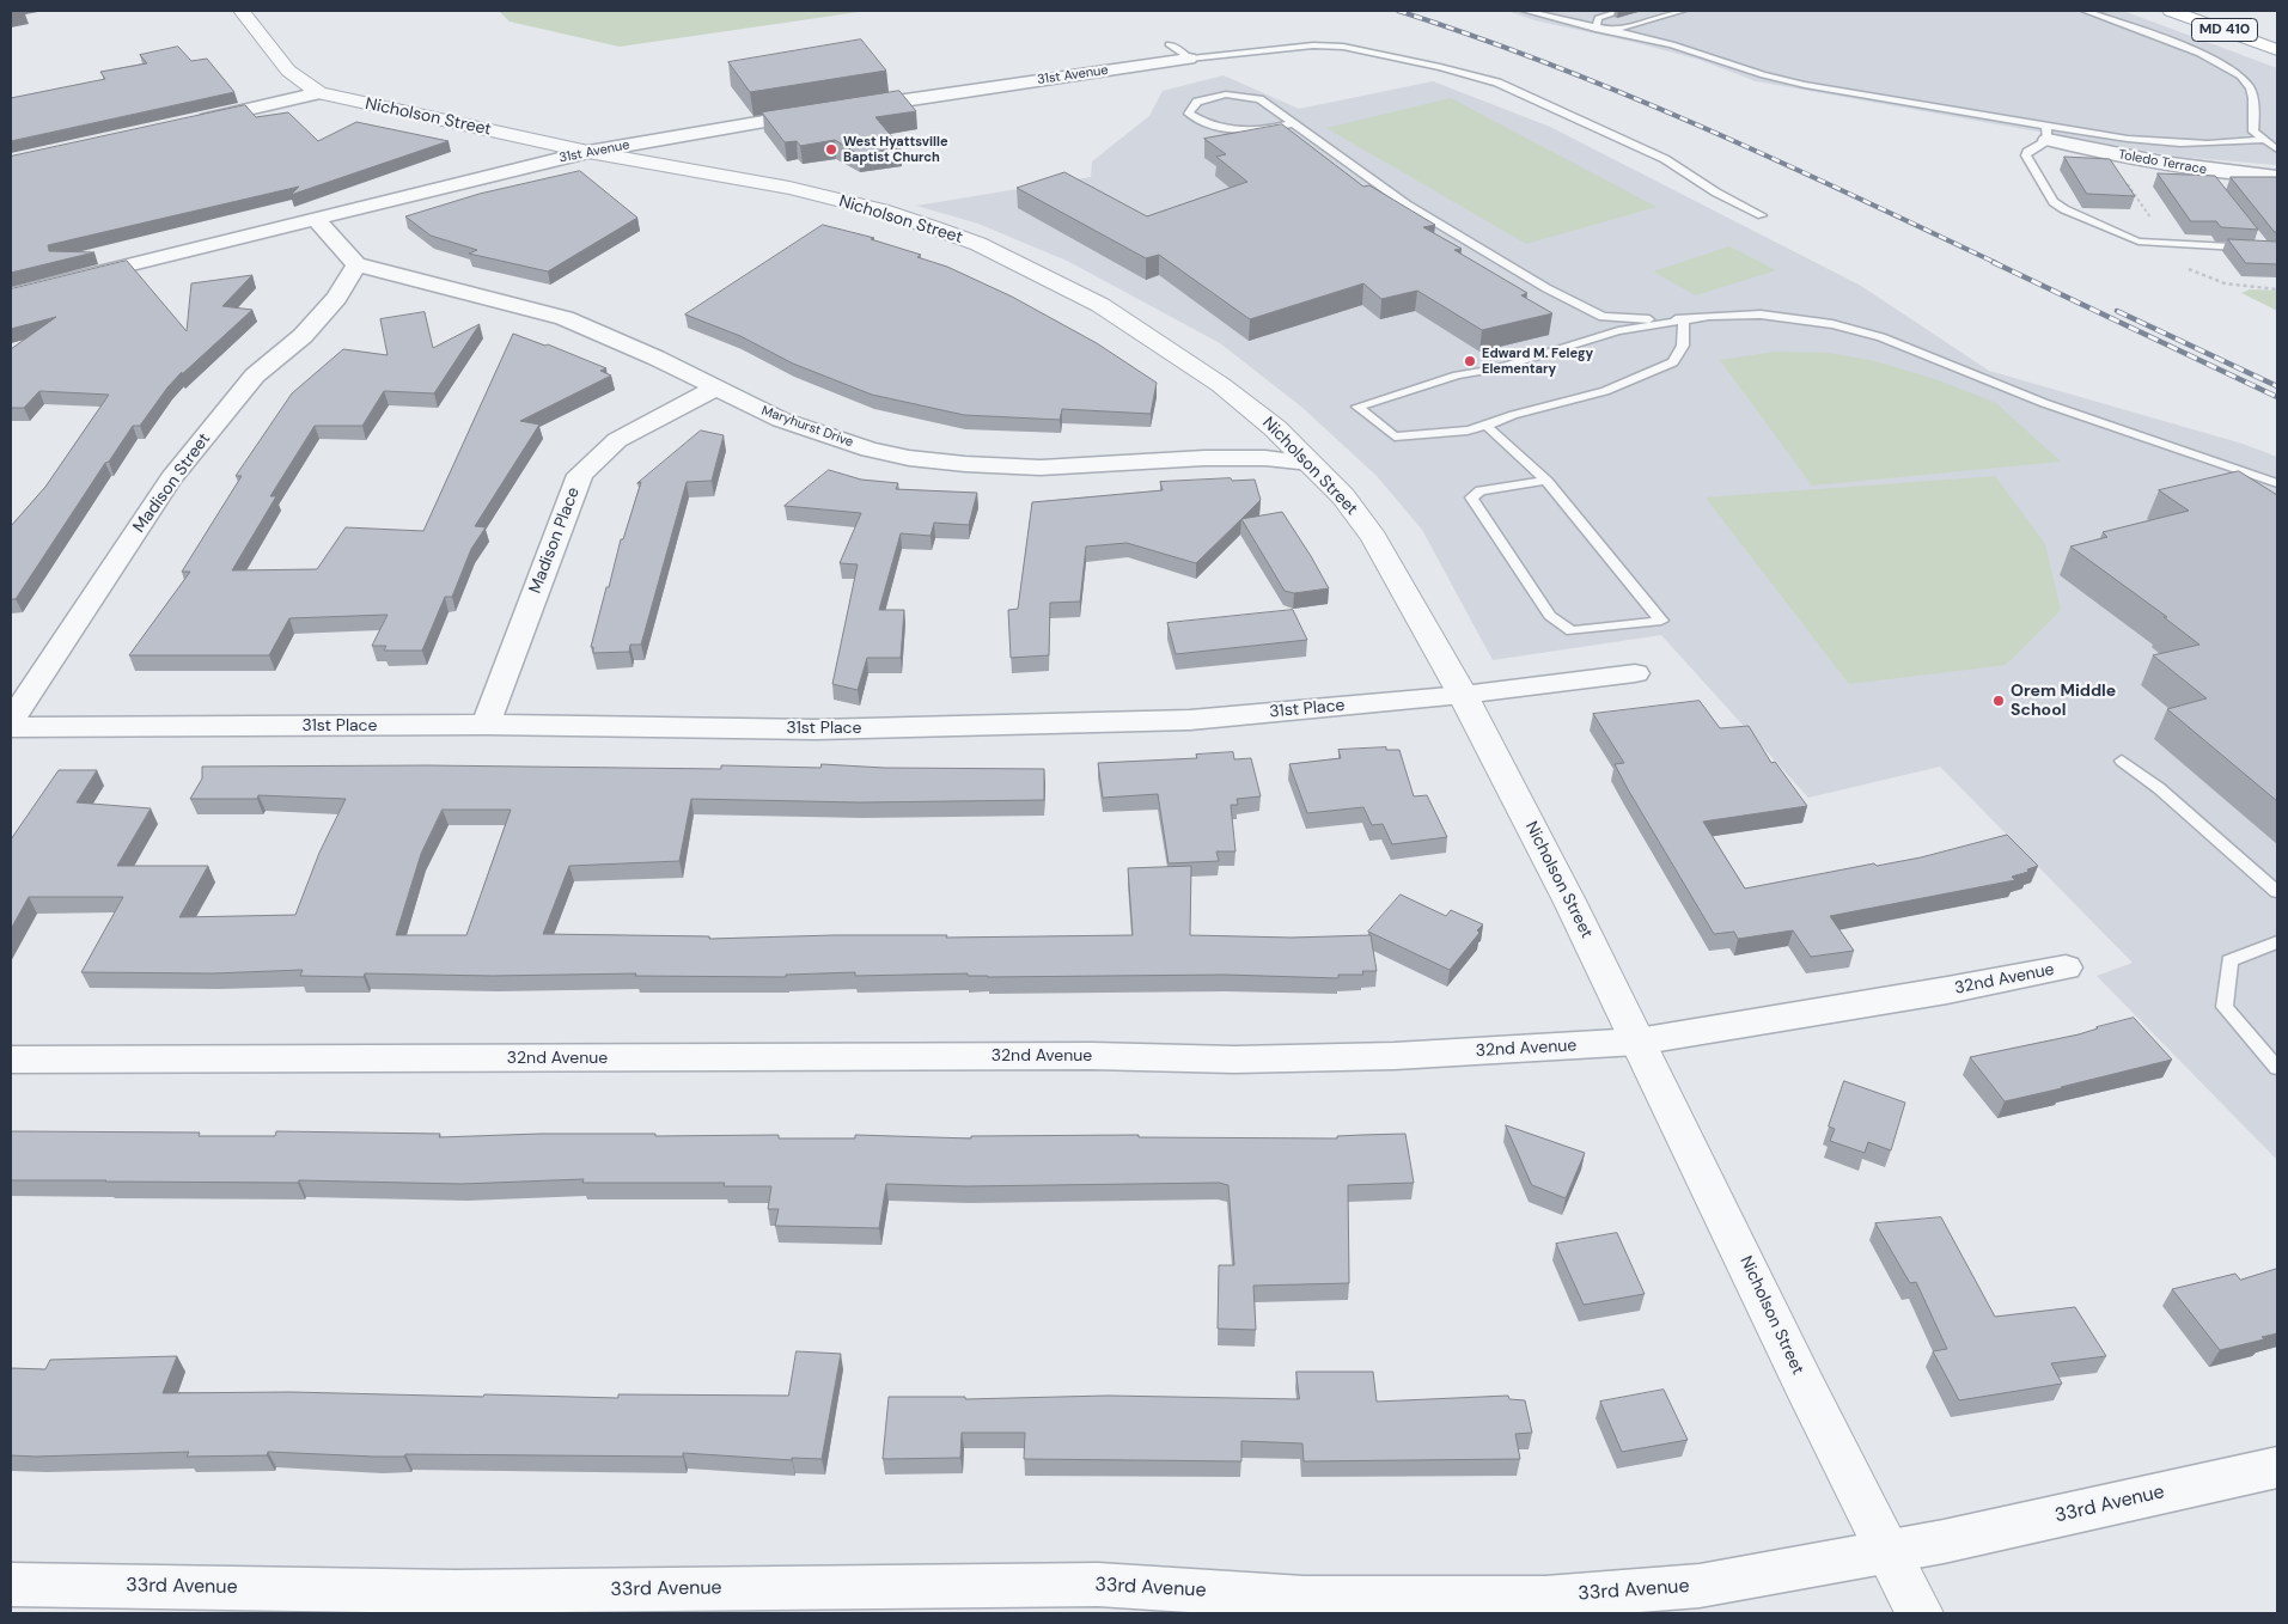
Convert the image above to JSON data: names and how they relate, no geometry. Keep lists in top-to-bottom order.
{
  "streets": {
    "main road": ["MD 410"],
    "street": [
      "31st Avenue",
      "Nicholson Street",
      "Toledo Terrace",
      "Maryhurst Drive",
      "Madison Street",
      "Madison Place",
      "31st Place",
      "32nd Avenue",
      "33rd Avenue"
    ]
  },
  "crossings": [
    ["31st Avenue", "Nicholson Street"],
    ["Nicholson Street", "Maryhurst Drive"],
    ["Nicholson Street", "31st Place"],
    ["Nicholson Street", "32nd Avenue"],
    ["Nicholson Street", "33rd Avenue"],
    ["Maryhurst Drive", "Madison Street"],
    ["Maryhurst Drive", "Madison Place"],
    ["Madison Place", "31st Place"]
  ],
  "places": ["West Hyattsville Baptist Church", "Edward M. Felegy Elementary", "Orem Middle School"]
}
